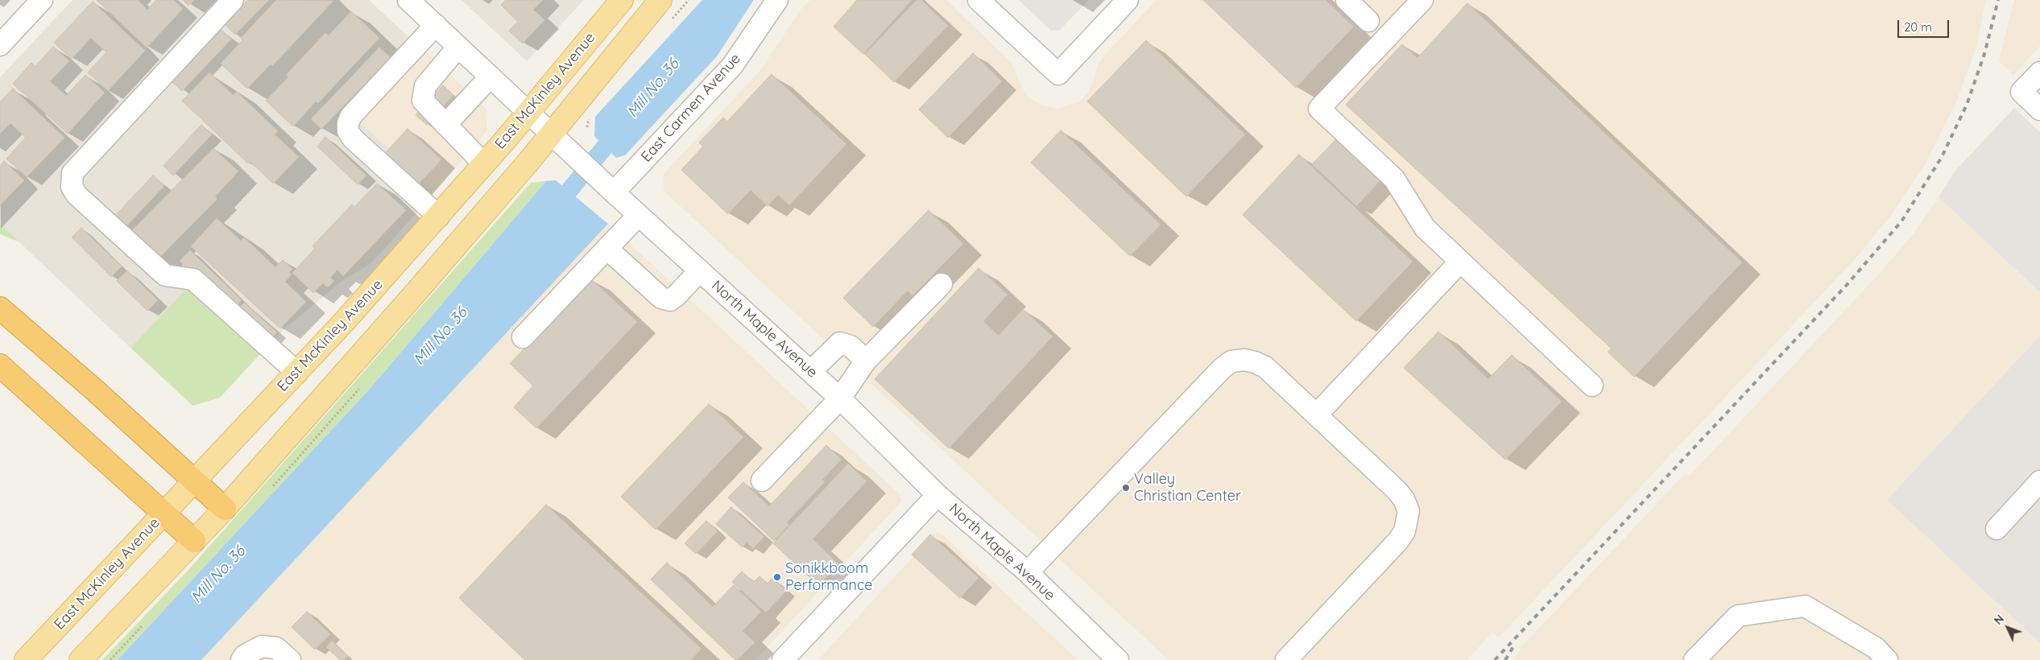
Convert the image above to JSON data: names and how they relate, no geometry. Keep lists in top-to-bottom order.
{
  "streets": {
    "main road": ["East McKinley Avenue"],
    "street": ["East Carmen Avenue", "North Maple Avenue"]
  },
  "crossings": [
    ["East McKinley Avenue", "North Maple Avenue"],
    ["East Carmen Avenue", "North Maple Avenue"]
  ],
  "water": ["Mill No. 36"],
  "places": ["Valley Christian Center", "Sonikkboom Performance"],
  "scale_bar": "20 m",
  "north": "top left"
}
